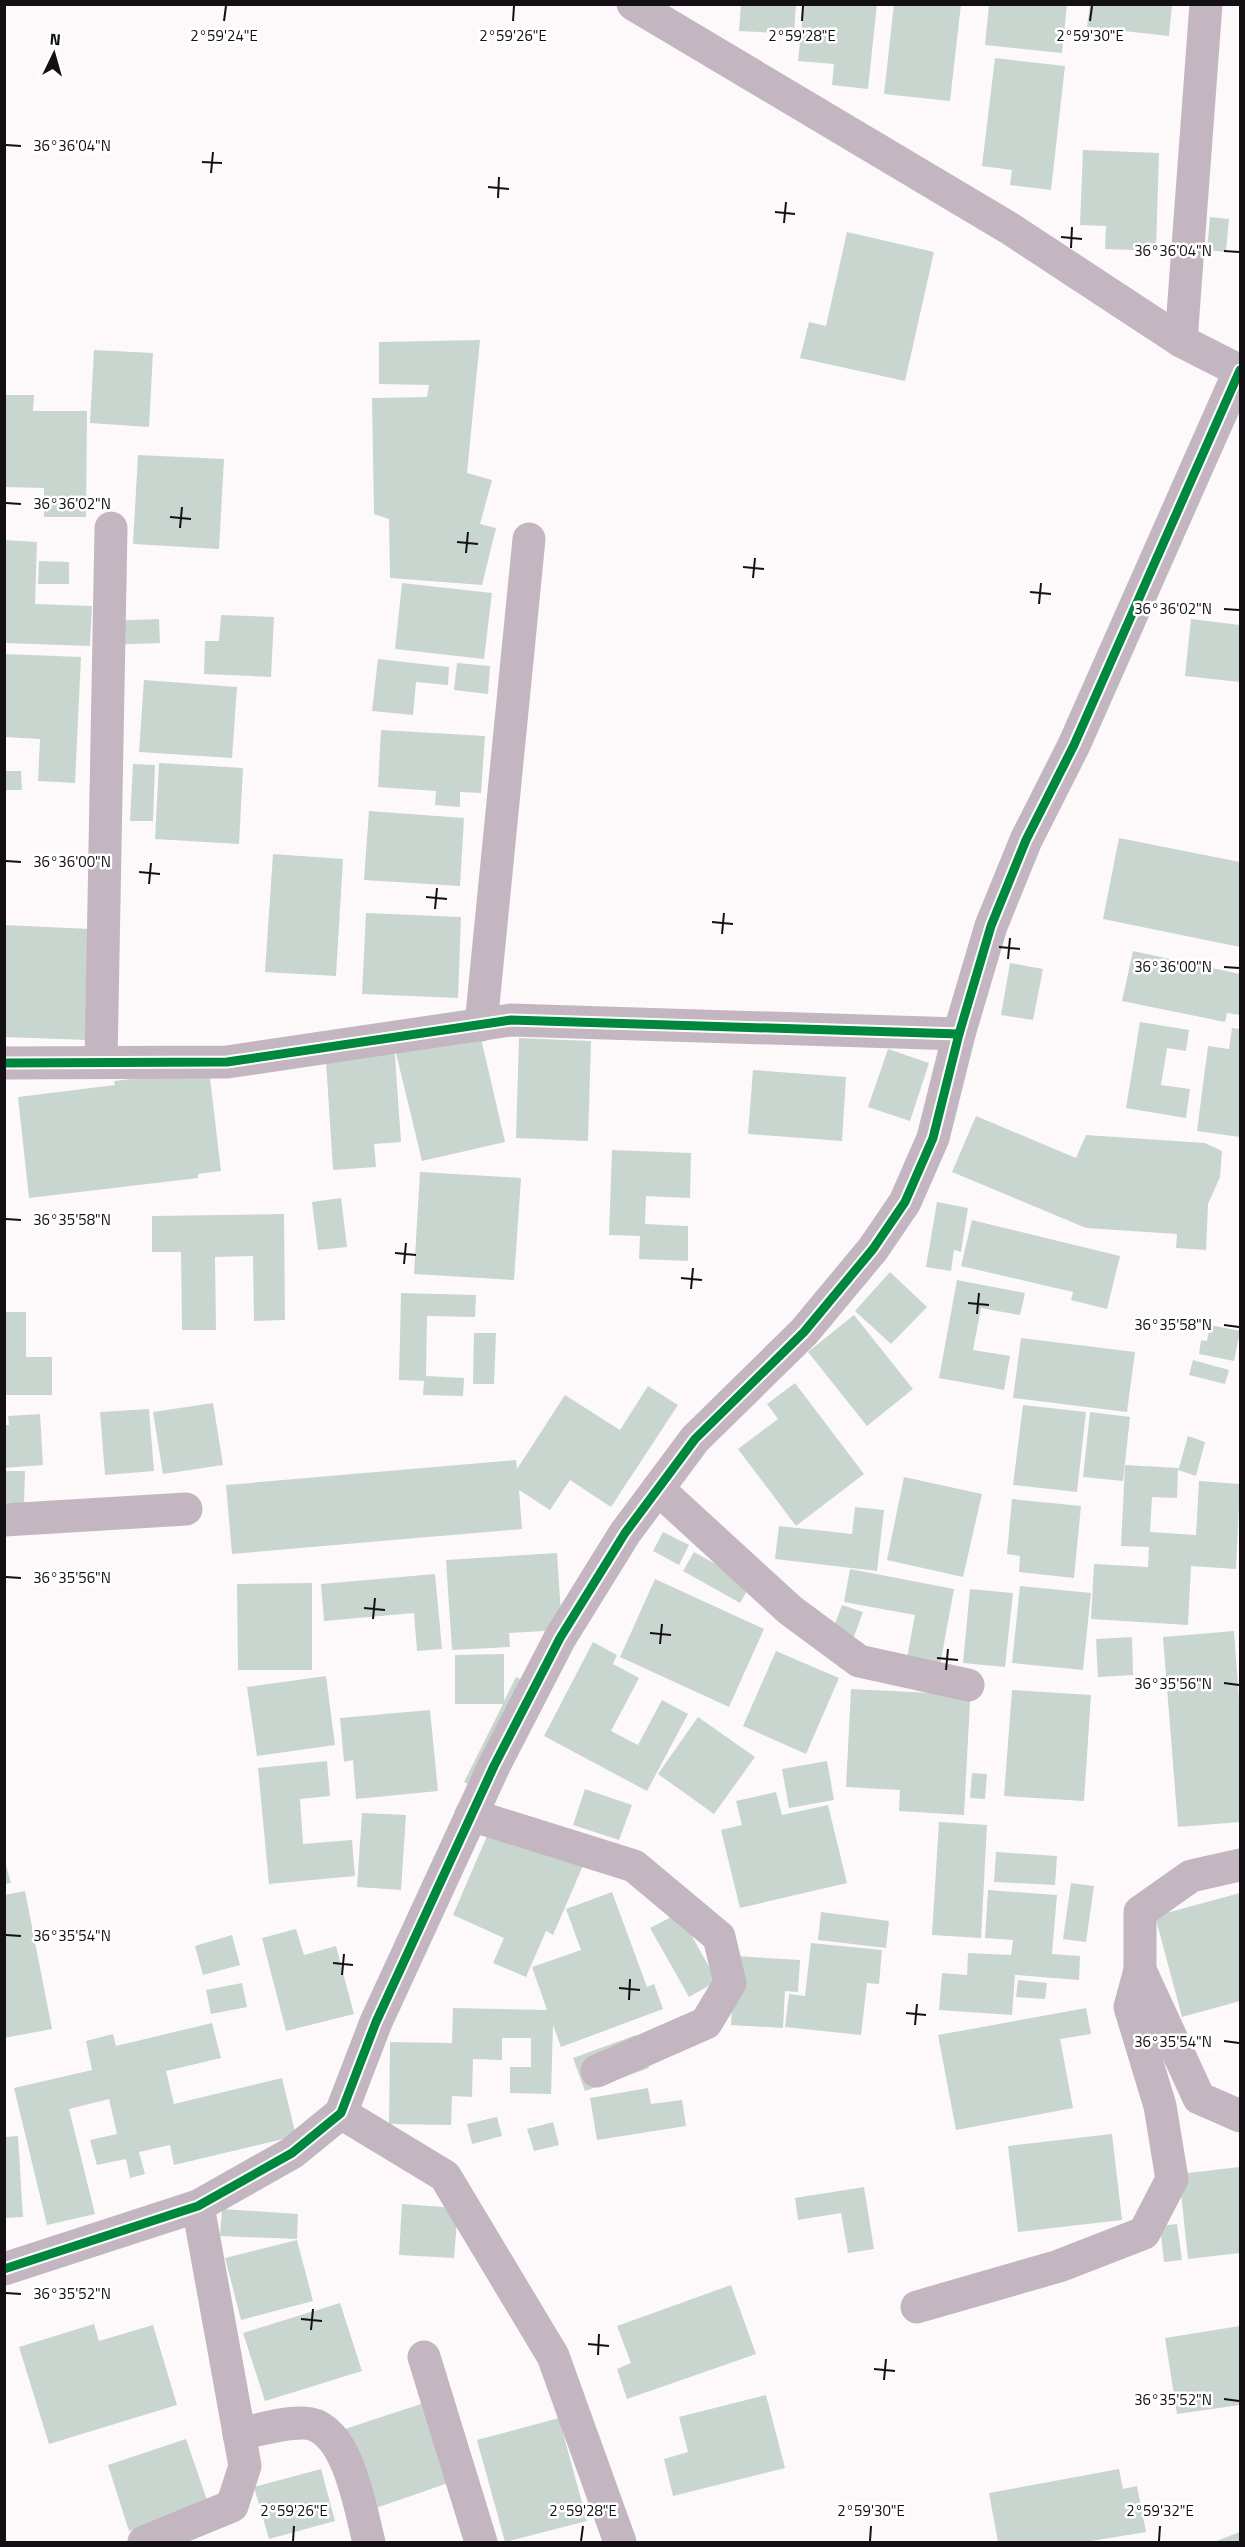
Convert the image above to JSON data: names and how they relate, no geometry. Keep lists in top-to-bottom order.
{
  "north": "top",
  "coordinates": [
    "2°59'24\"E",
    "2°59'26\"E",
    "2°59'28\"E",
    "2°59'30\"E",
    "36°36'04\"N",
    "36°36'02\"N",
    "36°36'00\"N",
    "36°35'58\"N",
    "36°35'56\"N",
    "36°35'54\"N",
    "36°35'52\"N",
    "2°59'32\"E"
  ]
}
